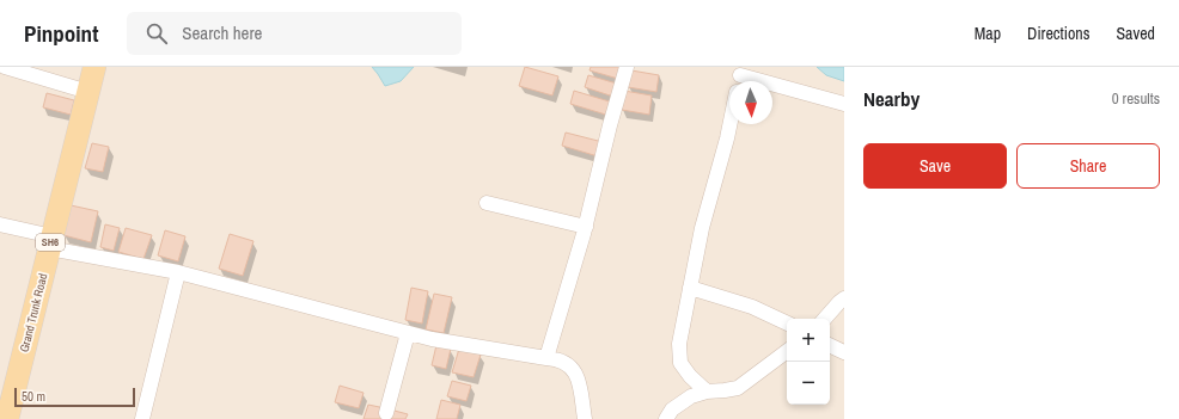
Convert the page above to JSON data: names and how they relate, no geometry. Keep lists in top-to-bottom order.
{
  "streets": {
    "main road": ["SH6", "Grand Trunk Road"]
  },
  "scale_bar": "50 m",
  "north": "bottom",
  "page": {
    "header": "Pinpoint",
    "search": "Search here",
    "nav": ["Map", "Directions", "Saved"],
    "heading": ["Nearby", "0 results"],
    "buttons": ["Save", "Share"],
    "map_buttons": ["+", "−"],
    "scale": "50 m"
  }
}
